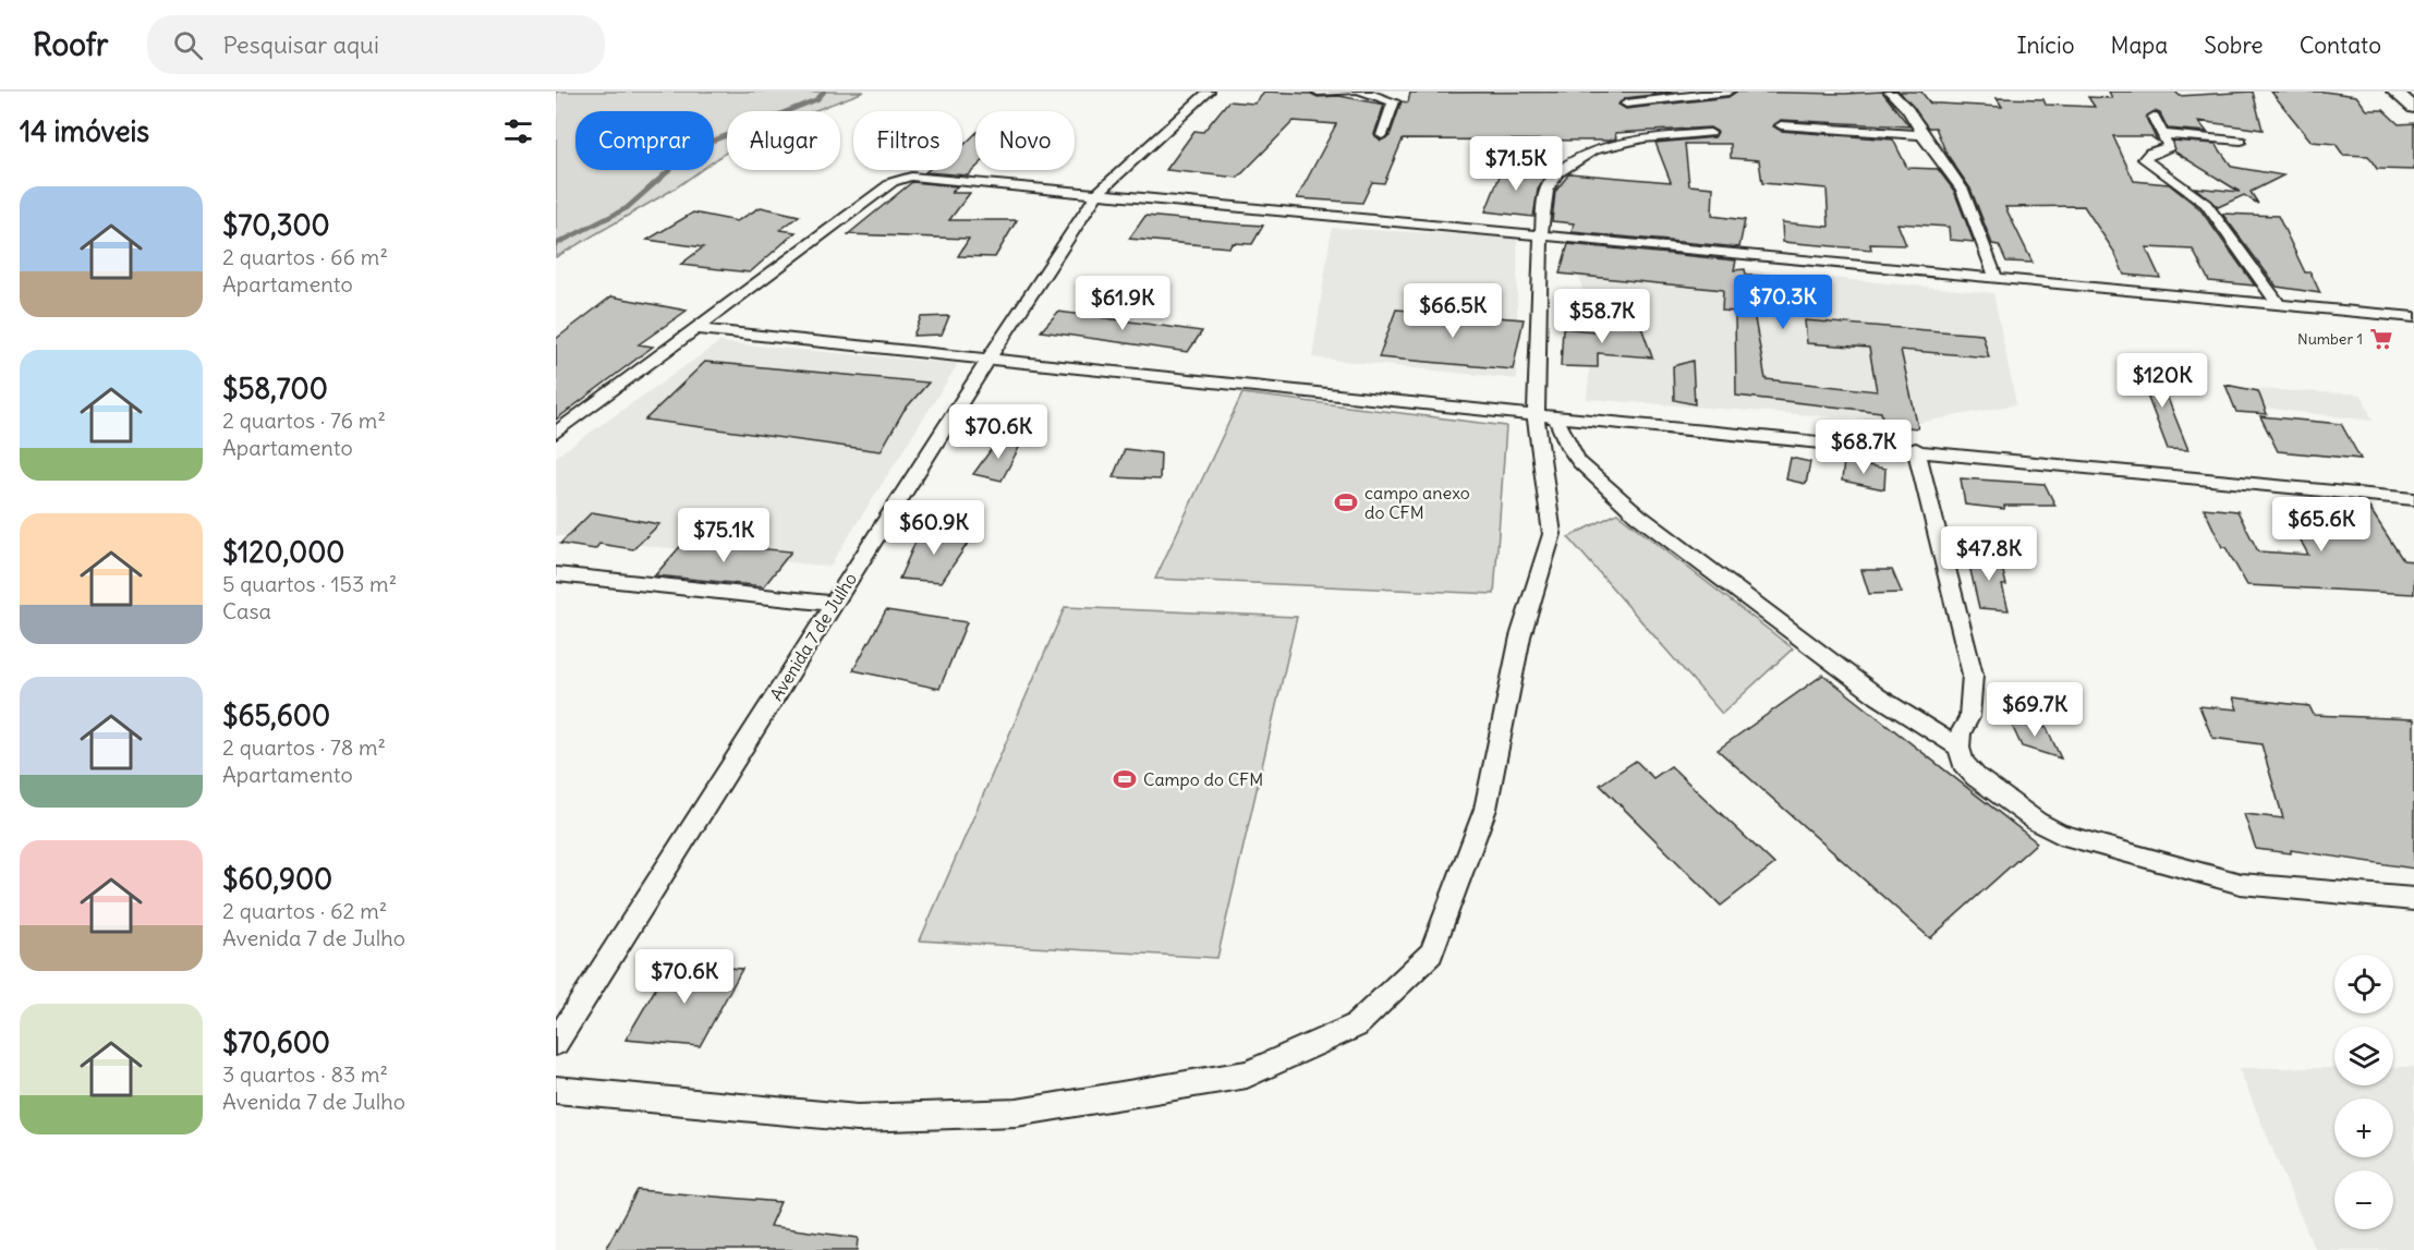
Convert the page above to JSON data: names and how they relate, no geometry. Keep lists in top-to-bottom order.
{
  "streets": {
    "street": ["Avenida 7 de Julho"]
  },
  "places": {
    "supermarket": ["Number 1"],
    "sports": ["campo anexo do CFM", "Campo do CFM"]
  },
  "page": {
    "header": "Roofr",
    "search": "Pesquisar aqui",
    "nav": [
      "Início",
      "Mapa",
      "Sobre",
      "Contato"
    ],
    "heading": "14 imóveis",
    "chip": [
      "Comprar",
      "Alugar",
      "Filtros",
      "Novo"
    ],
    "price": [
      "$71.5K",
      "$70.3K",
      "$61.9K",
      "$66.5K",
      "$58.7K",
      "$120K",
      "$70.6K",
      "$68.7K",
      "$65.6K",
      "$60.9K",
      "$75.1K",
      "$47.8K",
      "$69.7K",
      "$70.6K"
    ],
    "list": [
      {
        "name": "$70,300",
        "note": "2 quartos · 66 m² · Apartamento"
      },
      {
        "name": "$58,700",
        "note": "2 quartos · 76 m² · Apartamento"
      },
      {
        "name": "$120,000",
        "note": "5 quartos · 153 m² · Casa"
      },
      {
        "name": "$65,600",
        "note": "2 quartos · 78 m² · Apartamento"
      },
      {
        "name": "$60,900",
        "note": "2 quartos · 62 m² · Avenida 7 de Julho"
      },
      {
        "name": "$70,600",
        "note": "3 quartos · 83 m² · Avenida 7 de Julho"
      }
    ],
    "map_buttons": ["+", "−"]
  }
}
